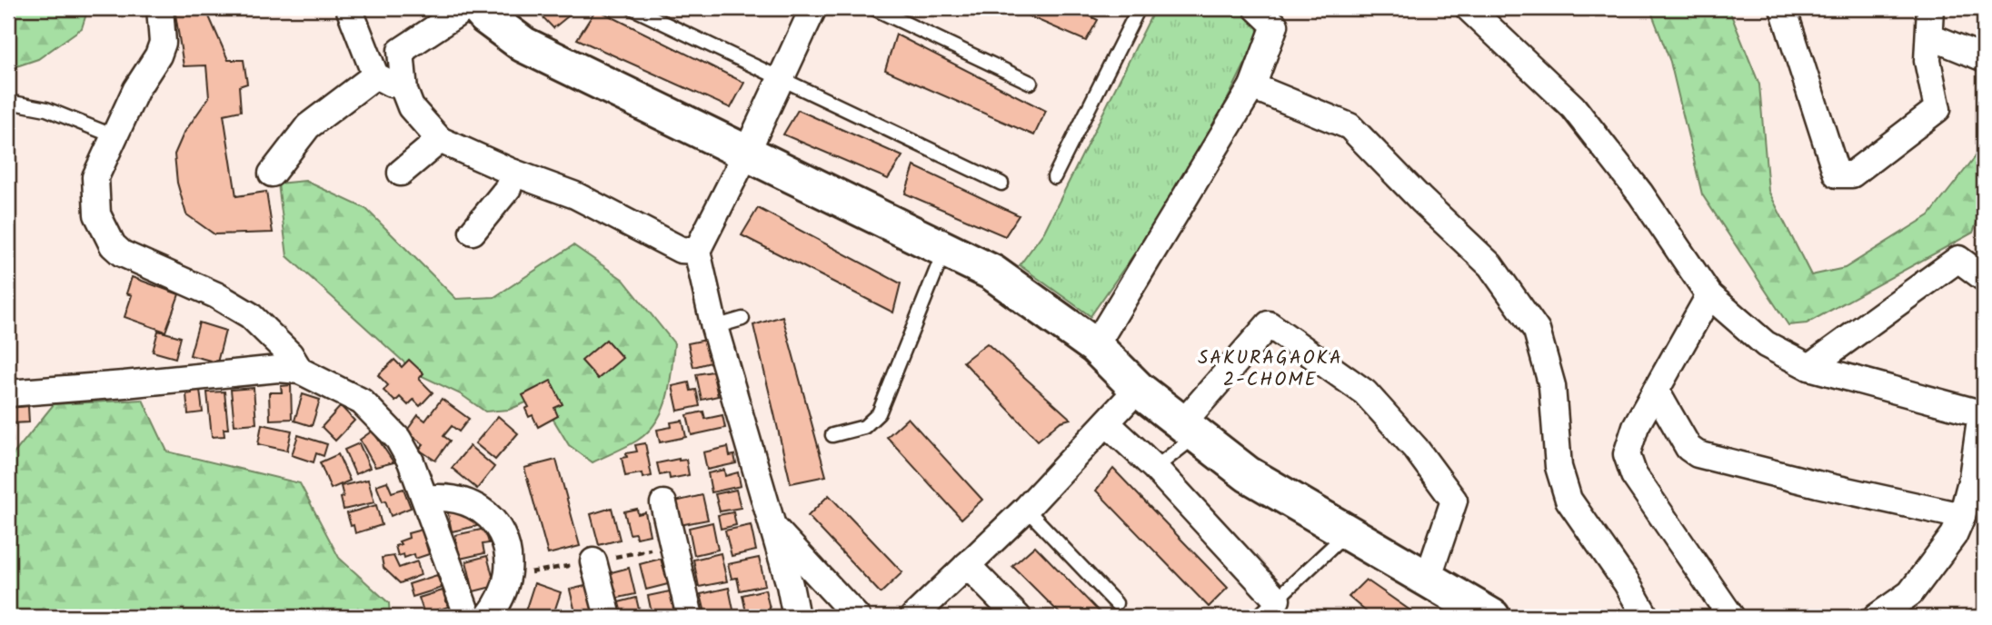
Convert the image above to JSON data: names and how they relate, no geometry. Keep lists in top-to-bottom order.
{
  "districts": ["SAKURAGAOKA 2-CHOME"]
}
